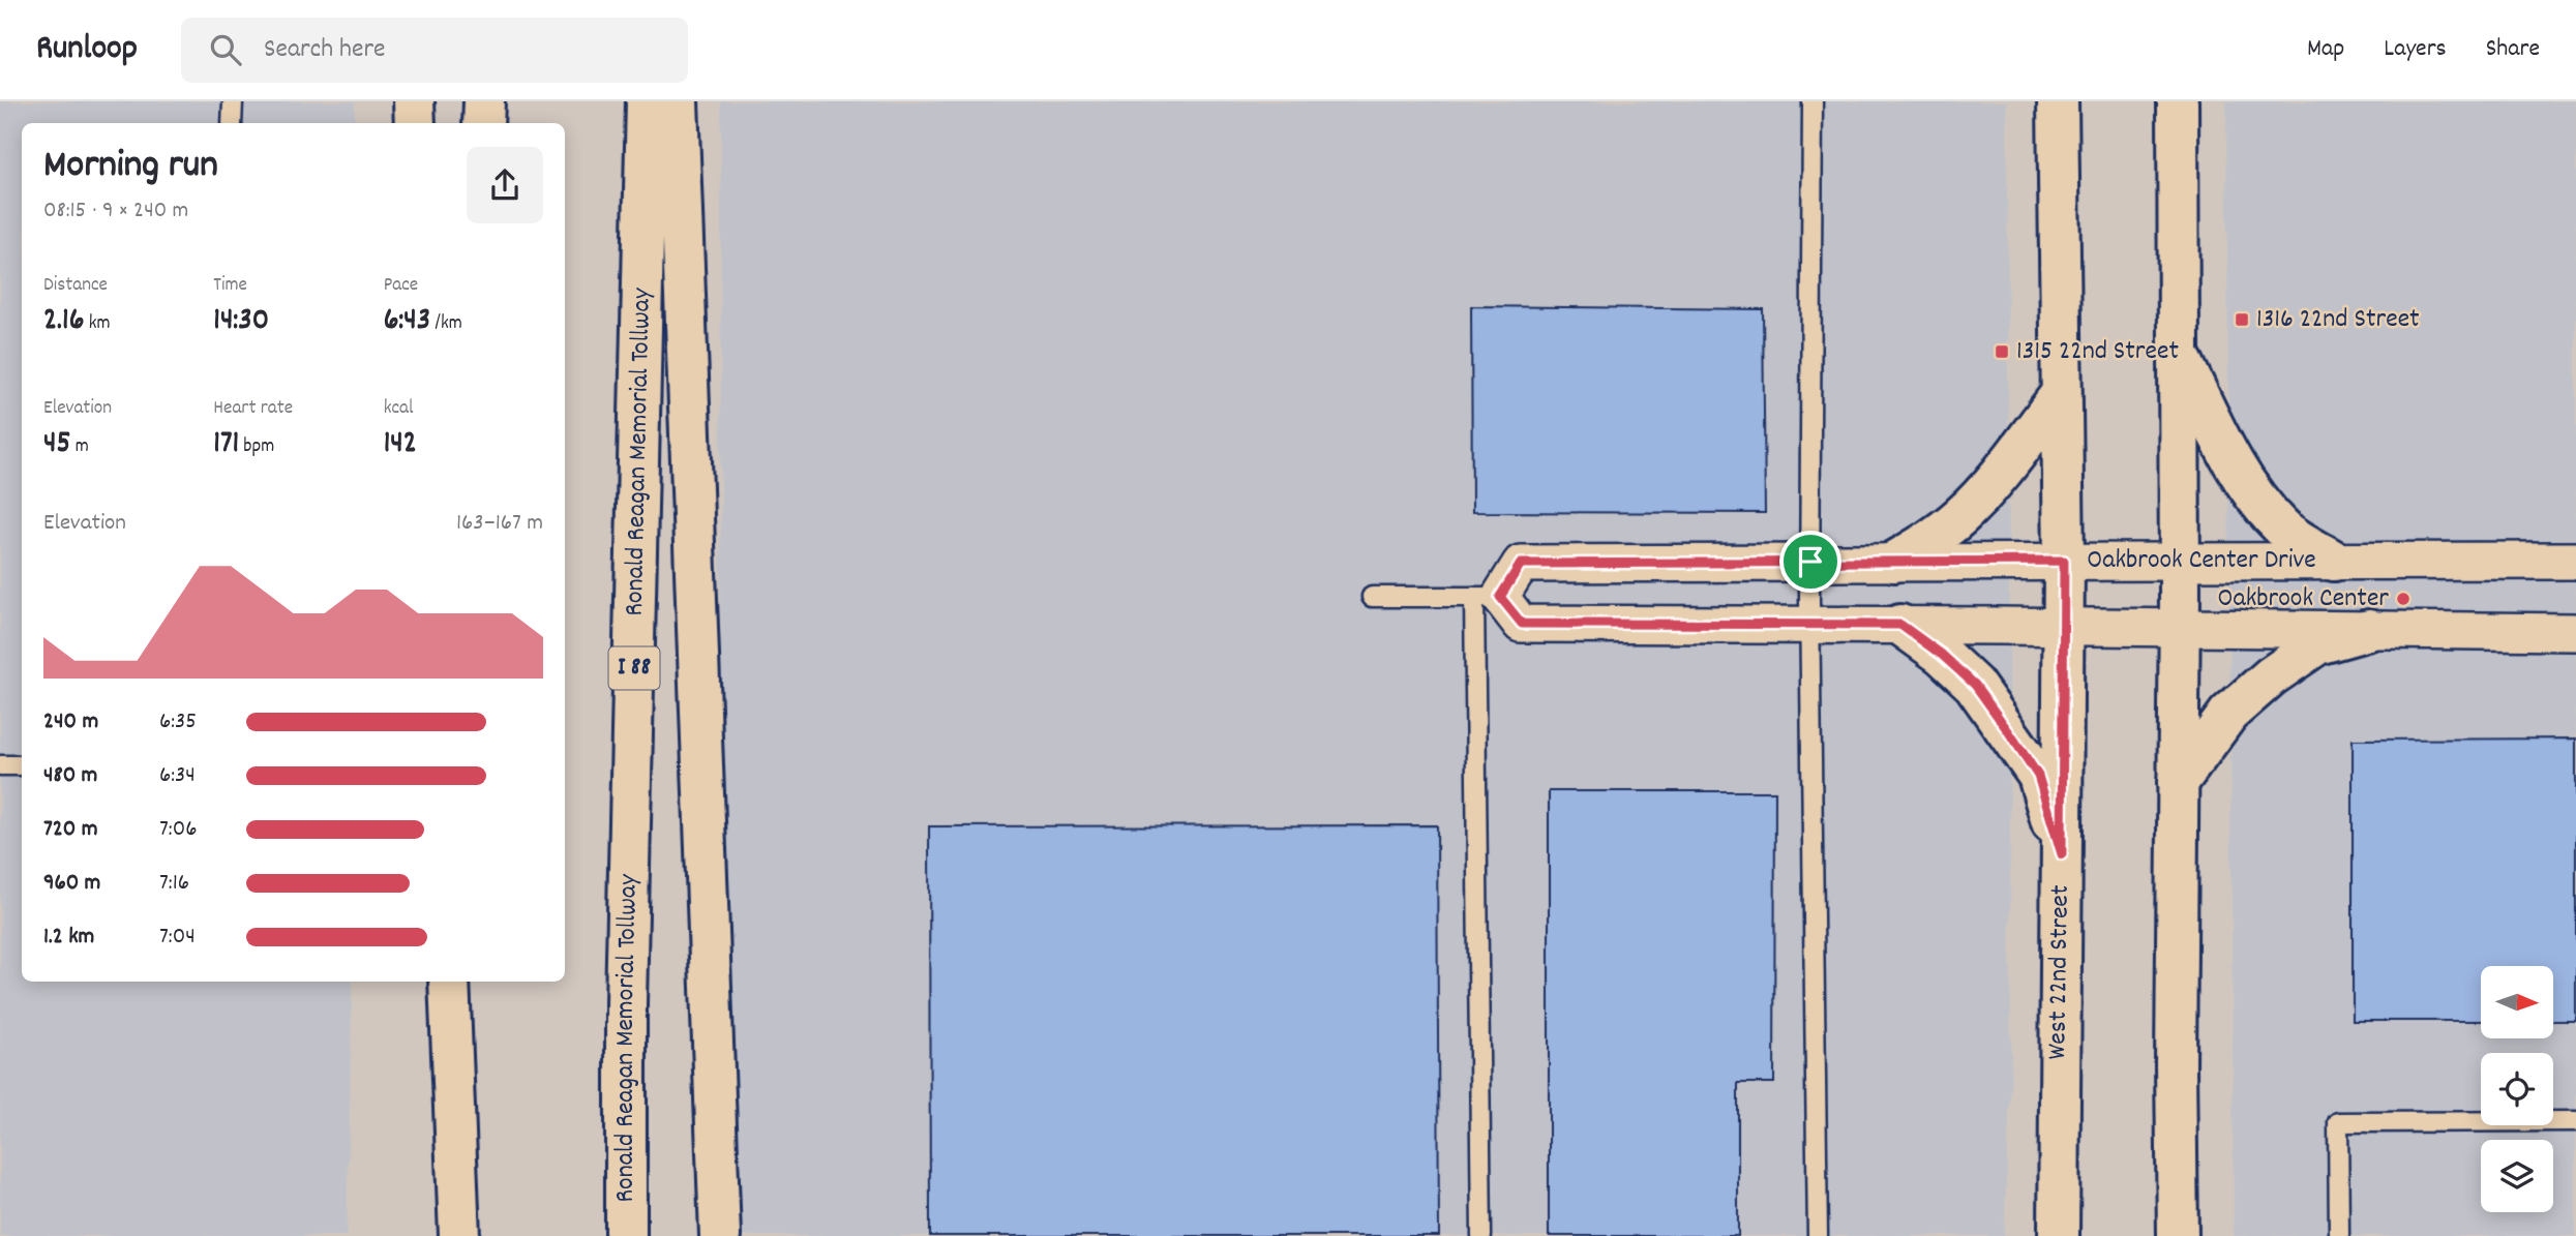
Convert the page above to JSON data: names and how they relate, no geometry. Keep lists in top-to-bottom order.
{
  "streets": {
    "main road": ["Ronald Reagan Memorial Tollway", "I 88", "West 22nd Street"],
    "street": ["Oakbrook Center Drive"]
  },
  "crossings": [
    ["Oakbrook Center Drive", "West 22nd Street"]
  ],
  "places": {
    "transit": ["1316 22nd Street", "1315 22nd Street"],
    "other": ["Oakbrook Center"]
  },
  "north": "right",
  "page": {
    "header": "Runloop",
    "search": "Search here",
    "nav": ["Map", "Layers", "Share"],
    "heading": ["Morning run", "08:15 · 9 × 240 m"],
    "stats": [
      ["Distance", "2.16 km"],
      ["Time", "14:30"],
      ["Pace", "6:43 /km"],
      ["Elevation", "45 m"],
      ["Heart rate", "171 bpm"],
      ["kcal", "142"]
    ],
    "chart": ["Elevation", "163–167 m"],
    "list": [
      {
        "name": "240 m",
        "note": "6:35"
      },
      {
        "name": "480 m",
        "note": "6:34"
      },
      {
        "name": "720 m",
        "note": "7:06"
      },
      {
        "name": "960 m",
        "note": "7:16"
      },
      {
        "name": "1.2 km",
        "note": "7:04"
      }
    ]
  }
}
